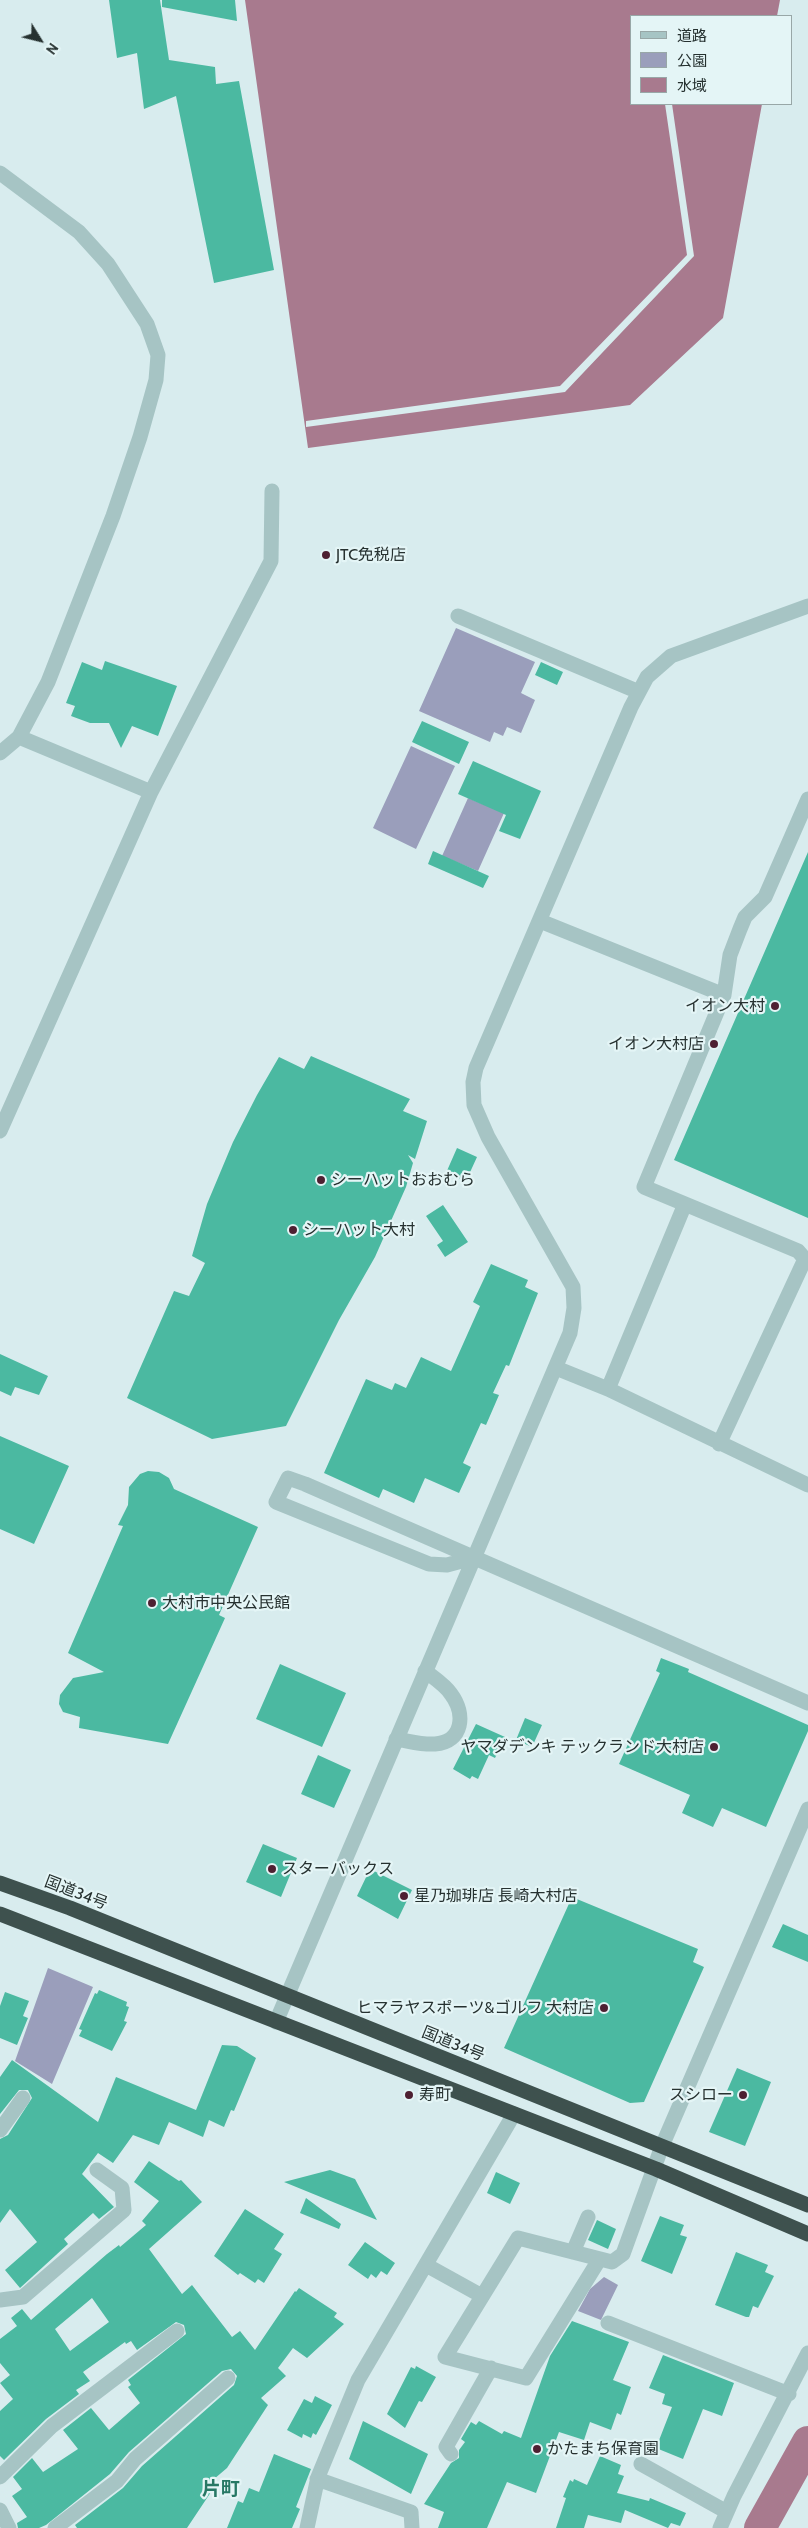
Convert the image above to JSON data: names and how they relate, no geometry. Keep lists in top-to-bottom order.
{
  "streets": {
    "highway": ["国道34号"]
  },
  "districts": ["片町"],
  "places": [
    "JTC免税店",
    "イオン大村",
    "イオン大村店",
    "シーハットおおむら",
    "シーハット大村",
    "大村市中央公民館",
    "ヤマダデンキ テックランド大村店",
    "スターバックス",
    "星乃珈琲店 長崎大村店",
    "ヒマラヤスポーツ&ゴルフ 大村店",
    "寿町",
    "スシロー",
    "かたまち保育園"
  ],
  "legend": ["道路", "公園", "水域"],
  "north": "bottom right"
}
